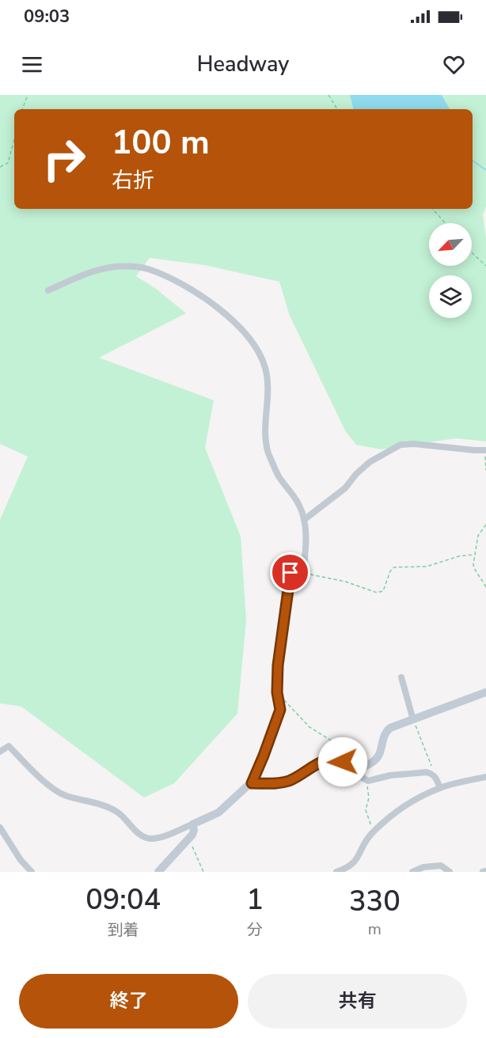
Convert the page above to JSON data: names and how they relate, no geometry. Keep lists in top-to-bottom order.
{
  "north": "bottom left",
  "page": {
    "status": "09:03",
    "header": "Headway",
    "turn": ["100 m", "右折"],
    "eta": [
      "09:04",
      "到着",
      "1",
      "分",
      "330",
      "m"
    ],
    "buttons": ["終了", "共有"]
  }
}
